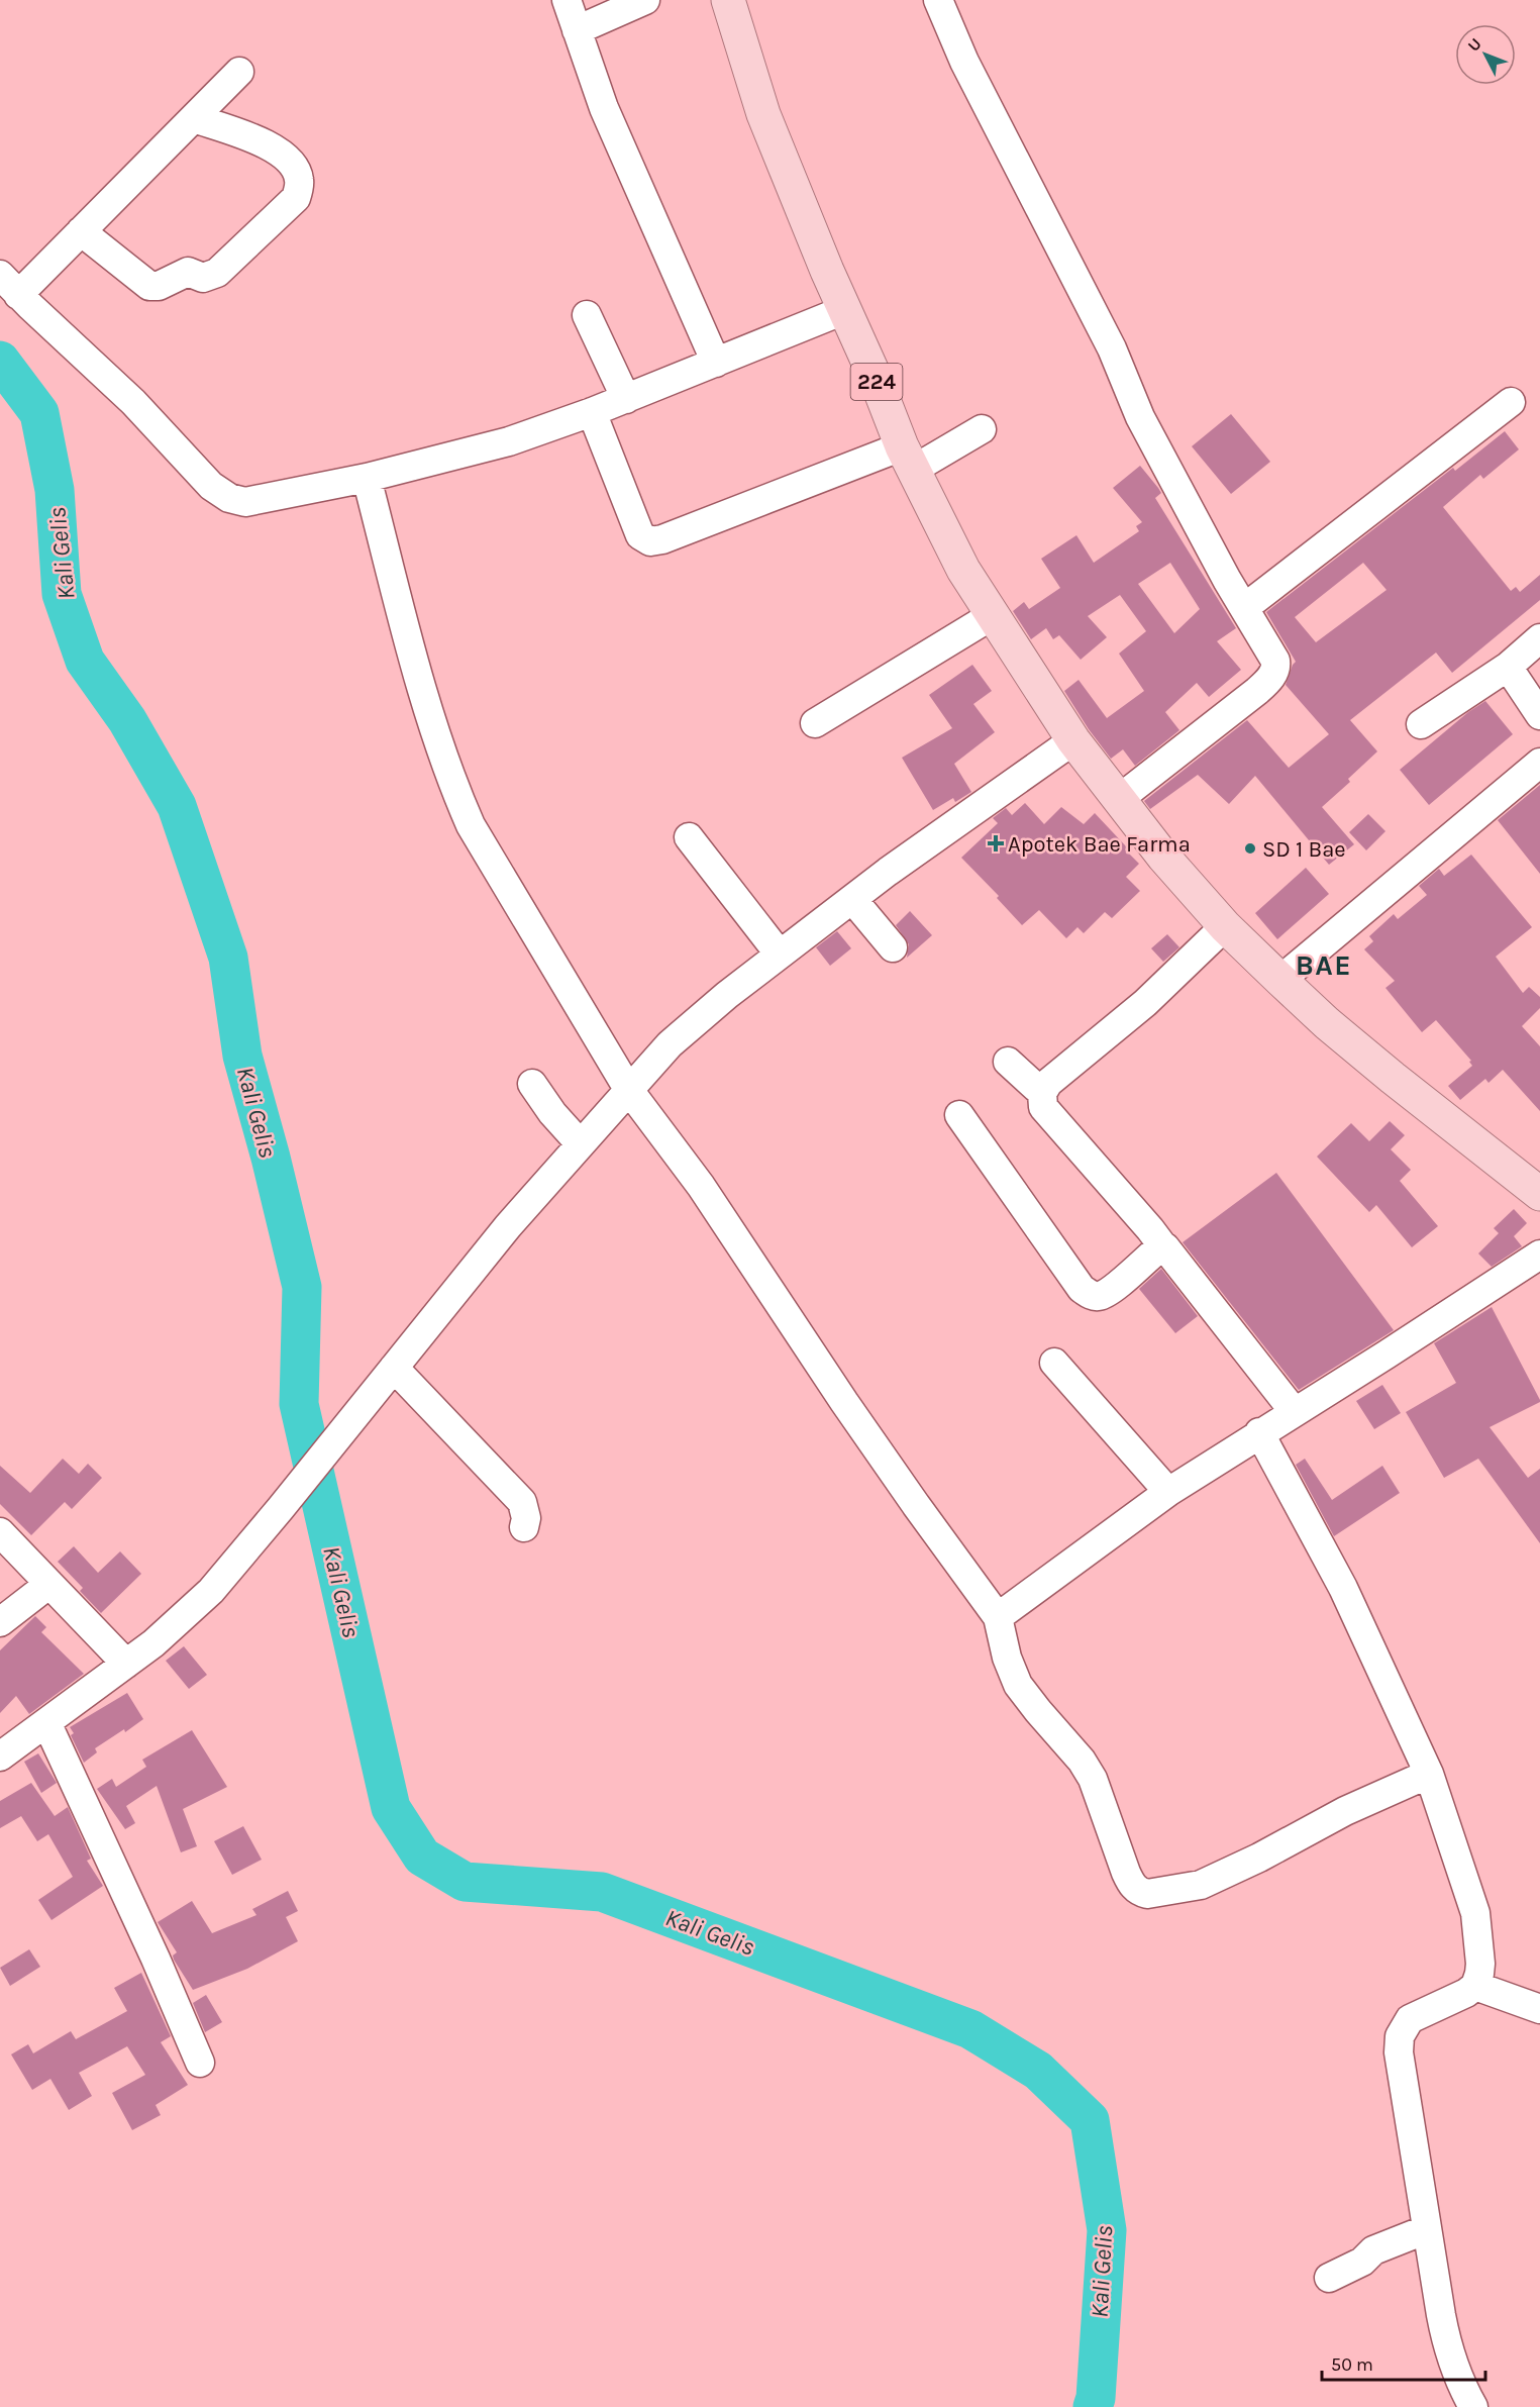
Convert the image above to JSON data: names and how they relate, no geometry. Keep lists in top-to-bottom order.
{
  "streets": {
    "main road": ["224"]
  },
  "districts": ["BAE"],
  "water": ["Kali Gelis"],
  "places": {
    "health": ["Apotek Bae Farma"],
    "other": ["SD 1 Bae"]
  },
  "scale_bar": "50 m",
  "north": "top left"
}
